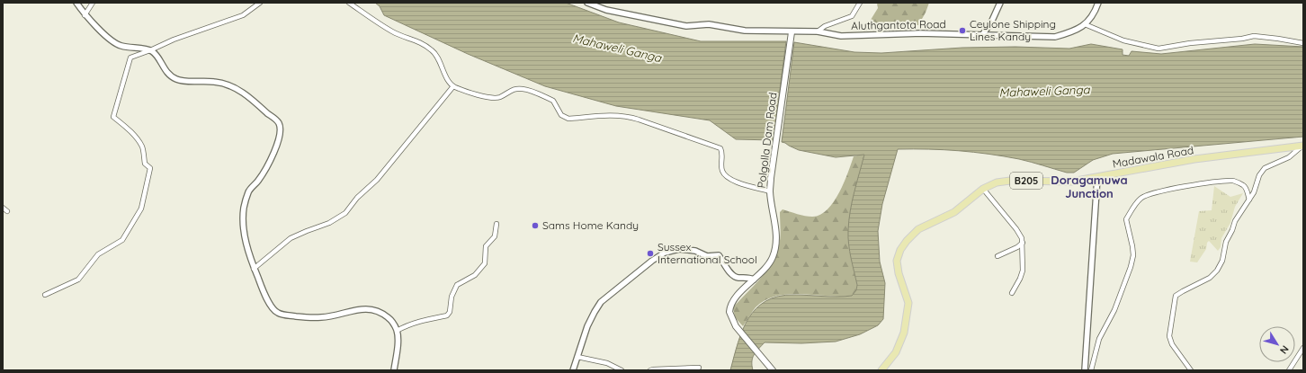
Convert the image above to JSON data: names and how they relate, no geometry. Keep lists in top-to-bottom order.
{
  "streets": {
    "main road": ["Polgolla Dam Road", "Madawala Road", "B205"],
    "street": ["Aluthgantota Road"]
  },
  "crossings": [
    ["Aluthgantota Road", "Polgolla Dam Road"]
  ],
  "districts": ["Doragamuwa Junction"],
  "water": ["Mahaweli Ganga"],
  "places": ["Ceylone Shipping Lines Kandy", "Sams Home Kandy", "Sussex International School"],
  "north": "bottom right"
}
